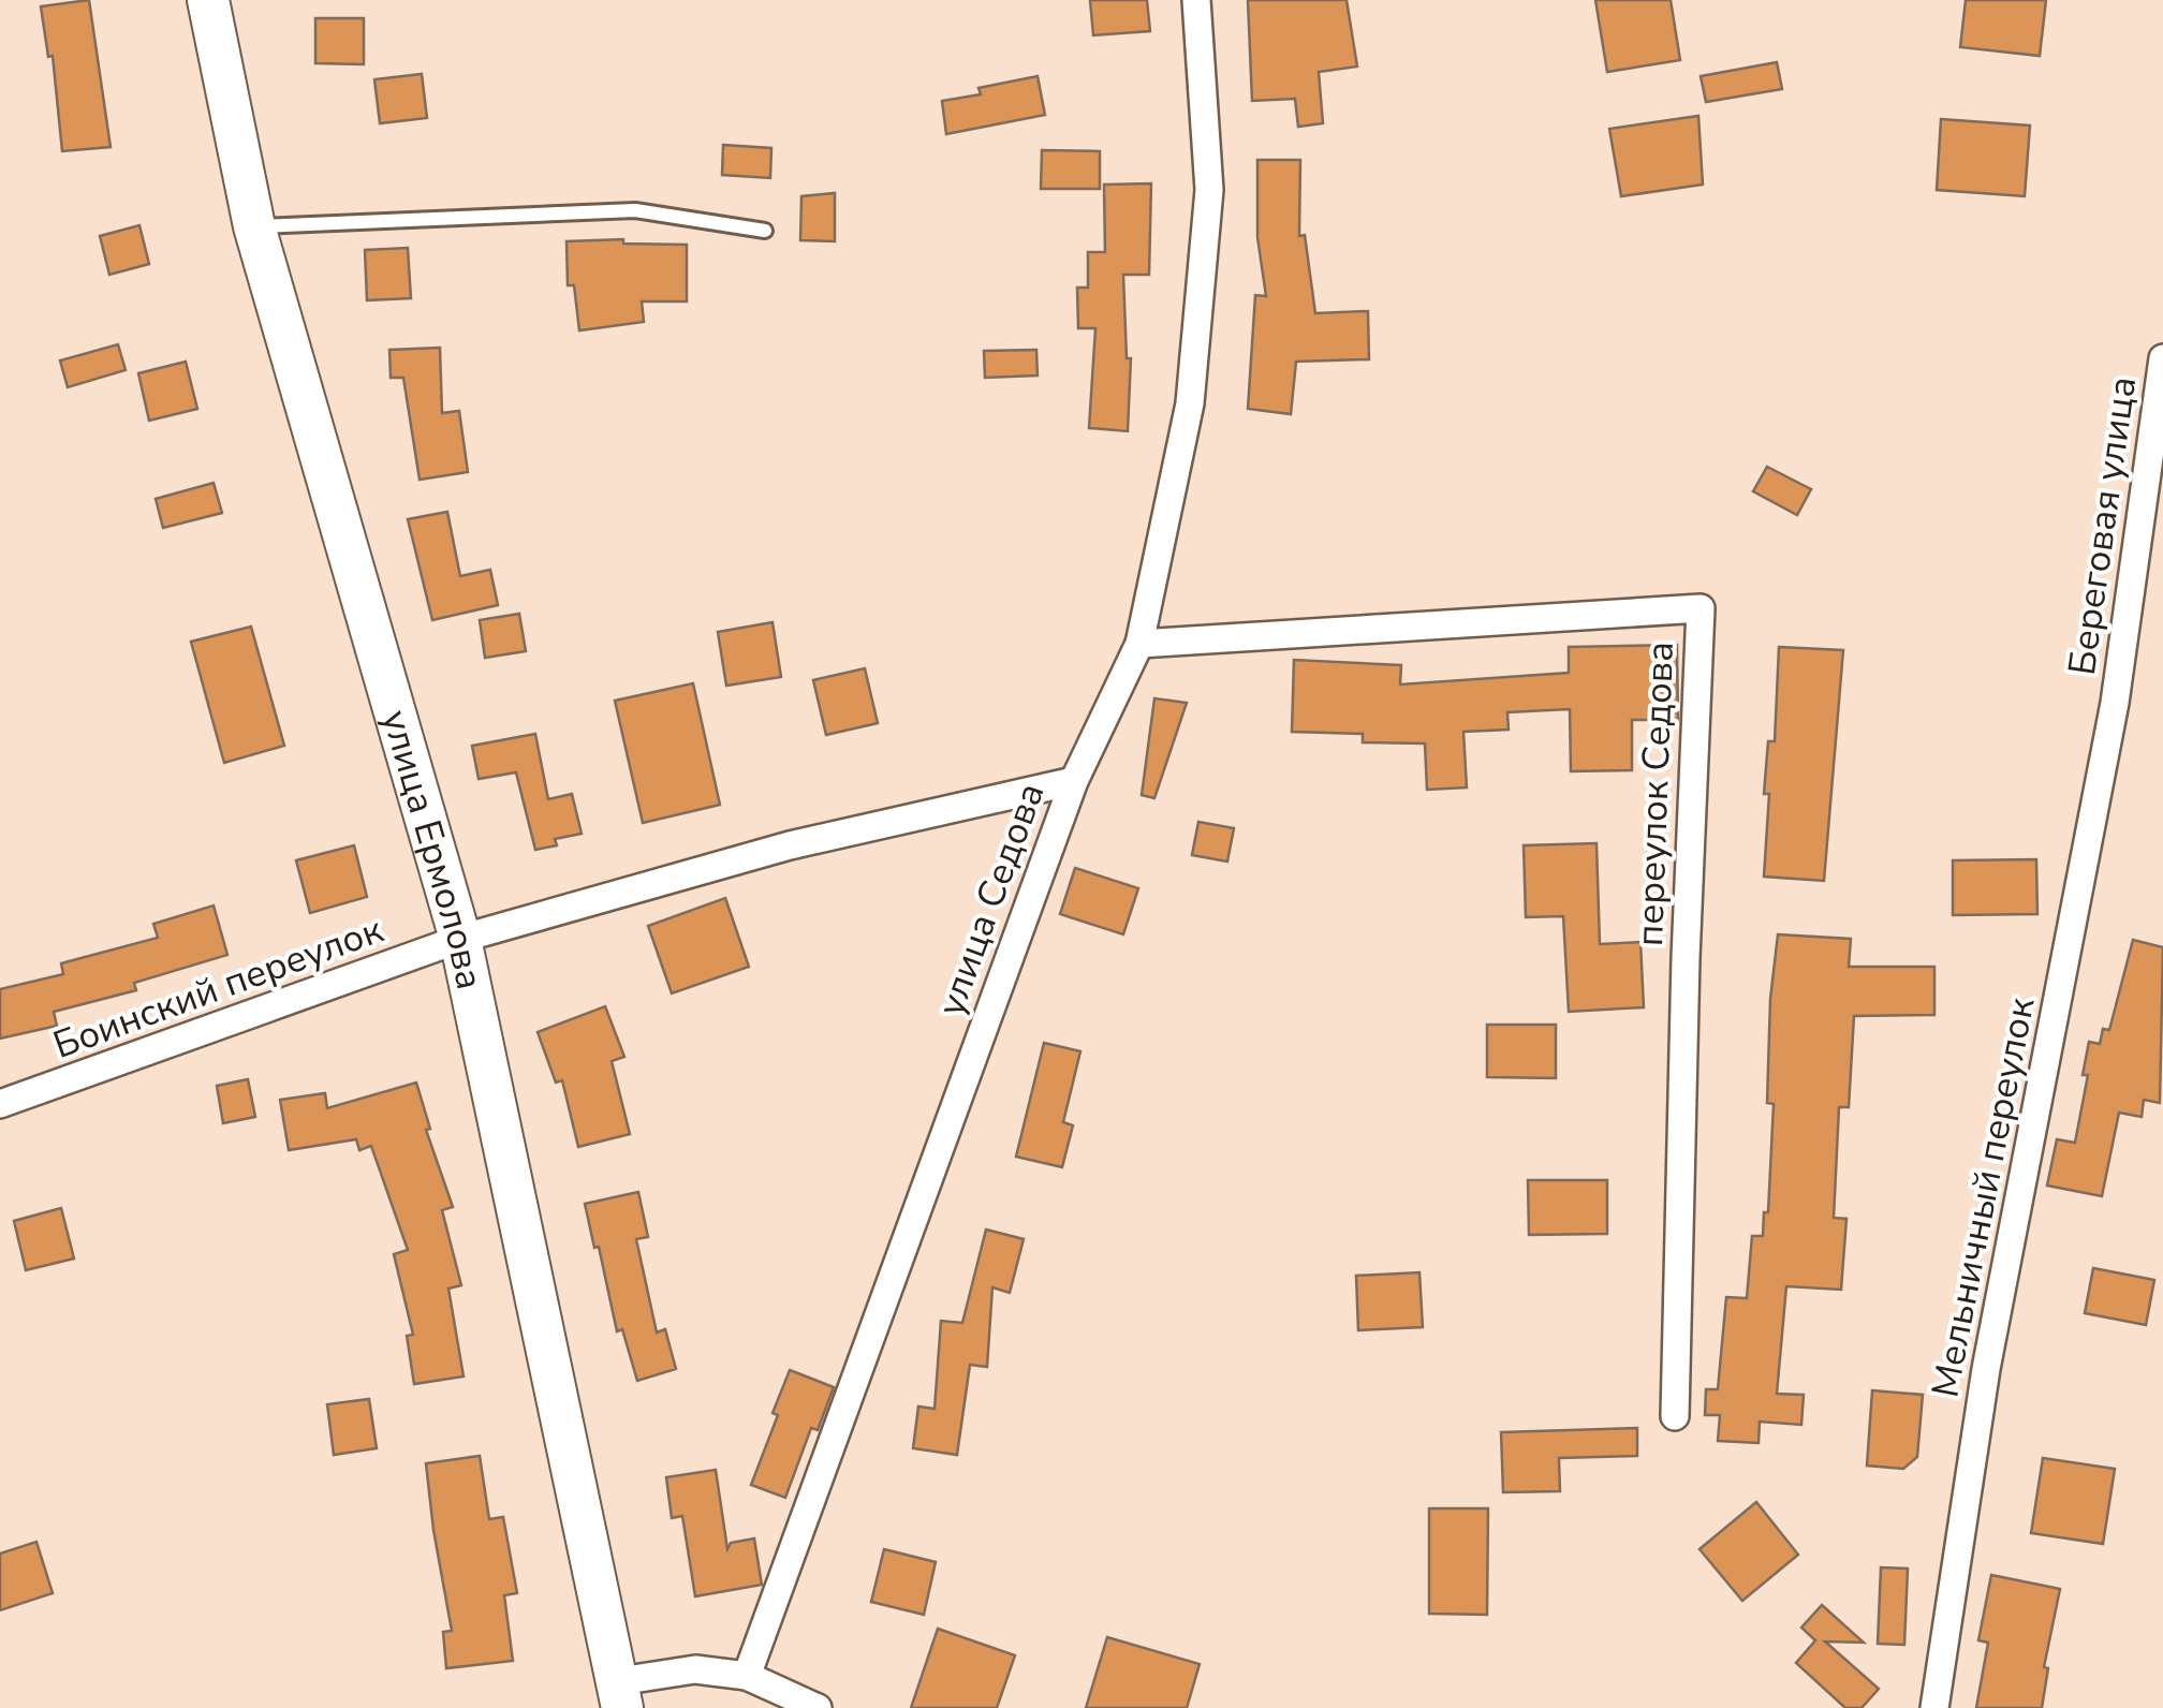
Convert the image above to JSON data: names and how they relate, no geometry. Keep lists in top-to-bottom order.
{
  "streets": {
    "street": [
      "Береговая улица",
      "переулок Седова",
      "улица Ермолова",
      "улица Седова",
      "Боинский переулок",
      "Мельничный переулок"
    ]
  },
  "crossings": [
    ["Береговая улица", "Мельничный переулок"],
    ["переулок Седова", "улица Седова"],
    ["улица Ермолова", "Боинский переулок"],
    ["улица Седова", "Боинский переулок"]
  ]
}
